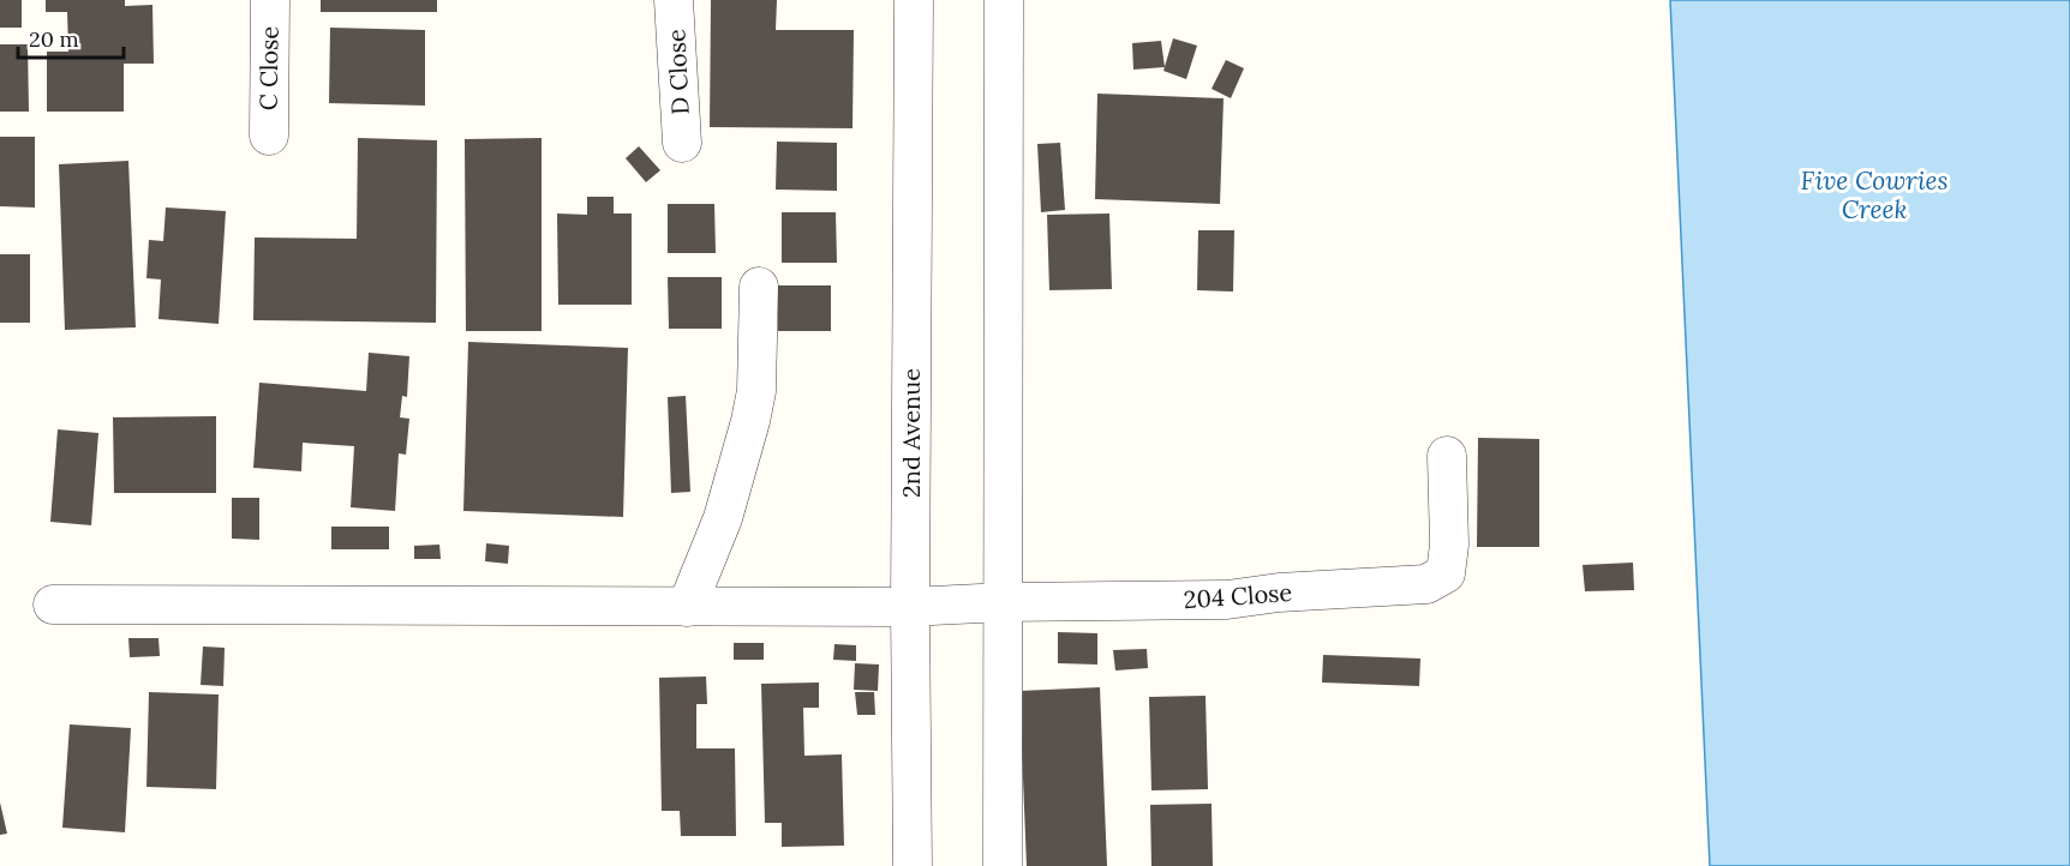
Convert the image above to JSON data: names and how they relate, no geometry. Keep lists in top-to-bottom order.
{
  "streets": {
    "street": [
      "C Close",
      "D Close",
      "2nd Avenue",
      "204 Close"
    ]
  },
  "crossings": [
    ["2nd Avenue", "204 Close"]
  ],
  "water": ["Five Cowries Creek"],
  "scale_bar": "20 m"
}
